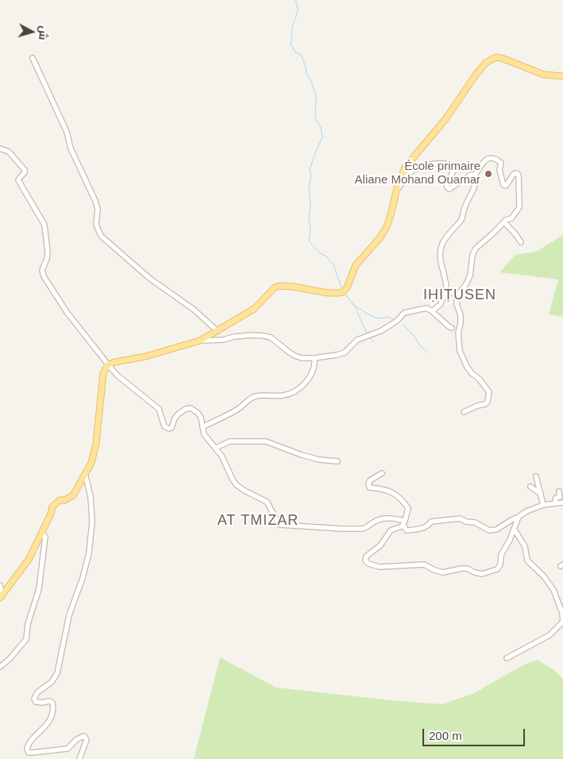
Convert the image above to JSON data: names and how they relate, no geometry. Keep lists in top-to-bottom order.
{
  "districts": ["IḤIṬUSEN", "AT TMIZAR"],
  "places": ["École primaire Aliane Mohand Ouamar"],
  "scale_bar": "200 m",
  "north": "right"
}
